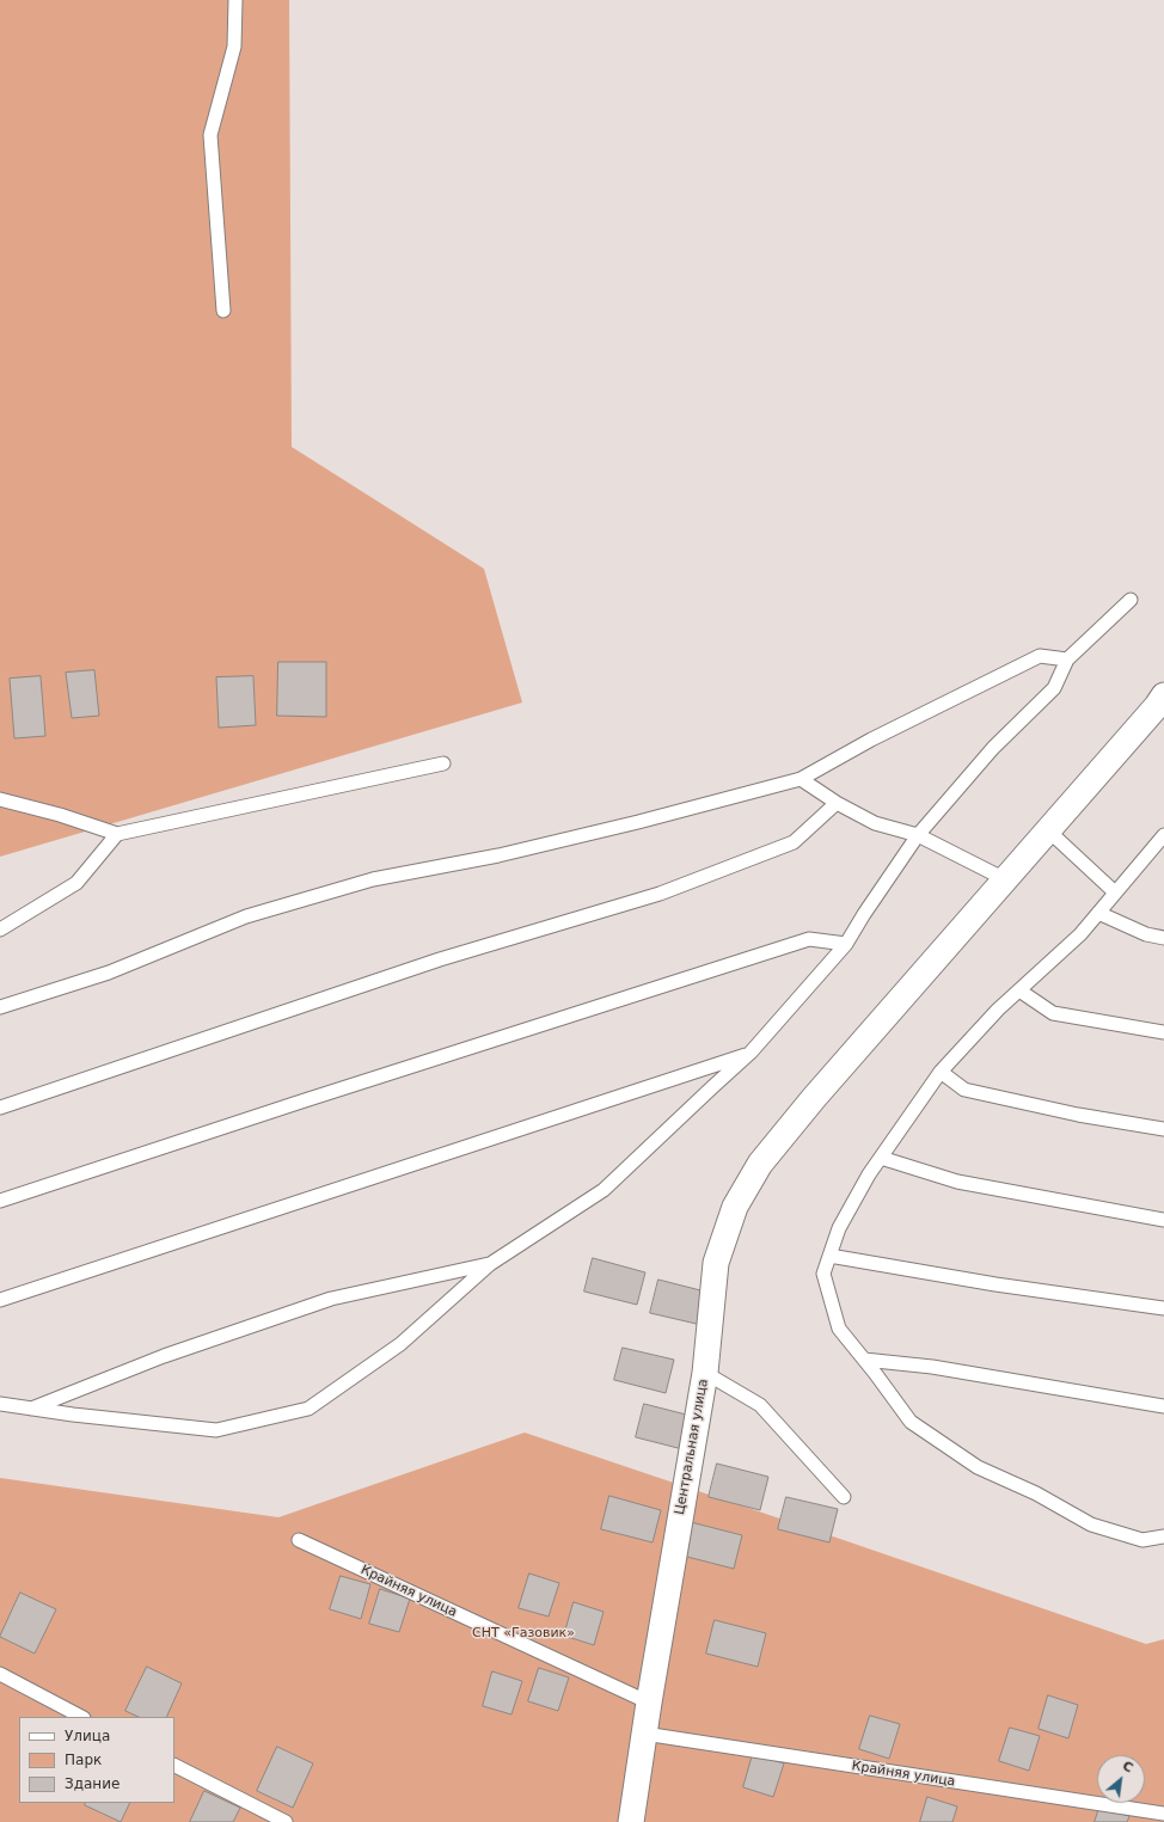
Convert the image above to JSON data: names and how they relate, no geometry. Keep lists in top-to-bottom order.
{
  "streets": {
    "street": ["Центральная улица"],
    "lane": ["Крайняя улица"]
  },
  "crossings": [
    ["Центральная улица", "Крайняя улица"]
  ],
  "parks": ["СНТ «Газовик»"],
  "legend": ["Улица", "Парк", "Здание"],
  "north": "top right"
}
